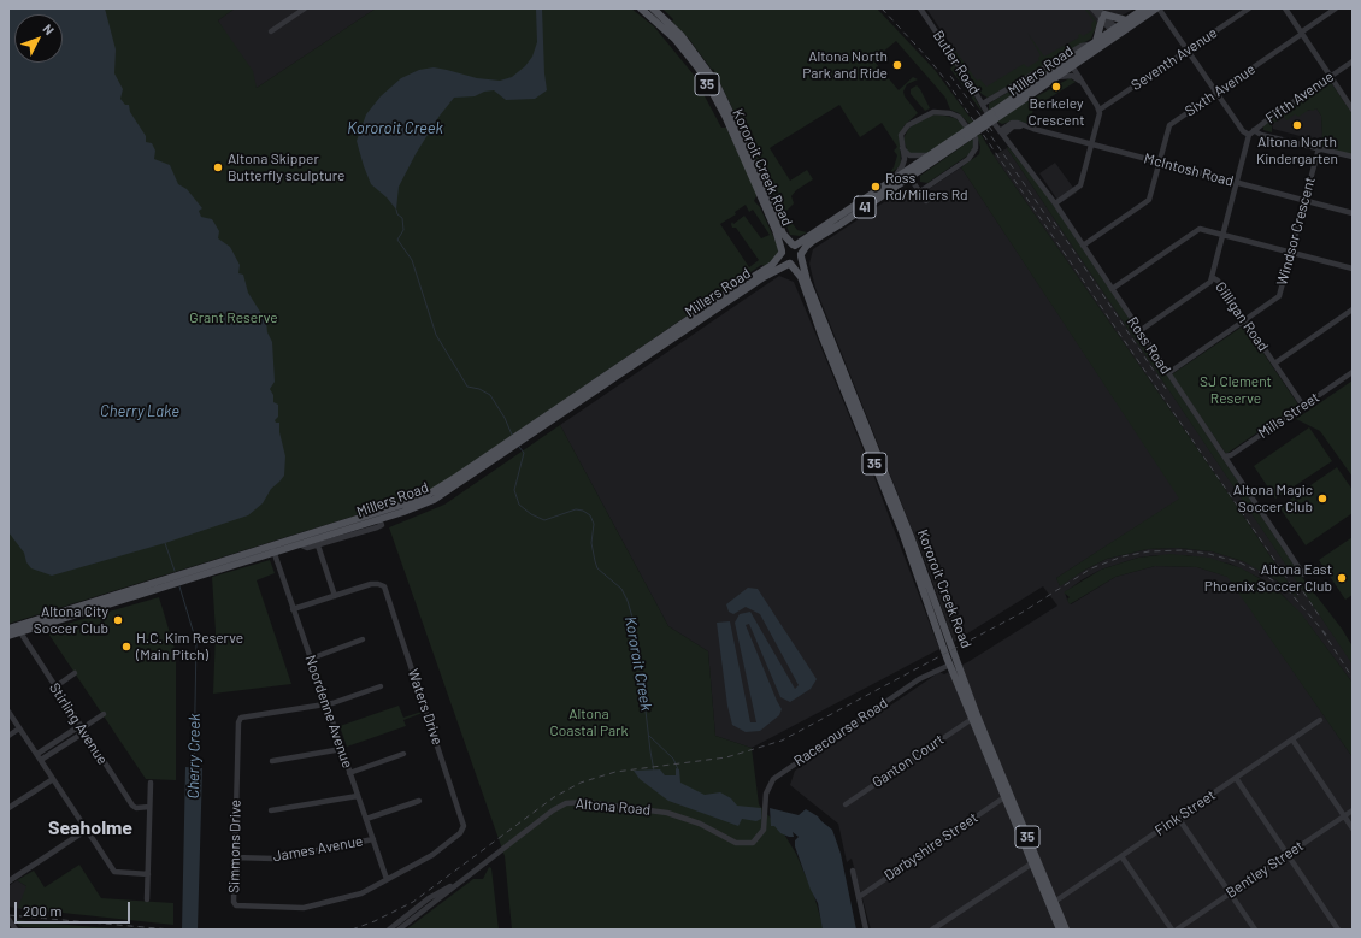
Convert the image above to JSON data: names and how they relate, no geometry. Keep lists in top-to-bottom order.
{
  "streets": {
    "main road": [
      "Millers Road",
      "35",
      "Kororoit Creek Road",
      "41"
    ],
    "street": [
      "Seventh Avenue",
      "Butler Road",
      "Sixth Avenue",
      "Fifth Avenue",
      "McIntosh Road",
      "Windsor Crescent",
      "Gilligan Road",
      "Ross Road",
      "Mills Street",
      "Waters Drive",
      "Noordenne Avenue",
      "Stirling Avenue",
      "Racecourse Road",
      "Ganton Court",
      "Altona Road",
      "Fink Street",
      "Simmons Drive",
      "Darbyshire Street",
      "James Avenue",
      "Bentley Street"
    ]
  },
  "crossings": [
    ["Butler Road", "Millers Road"],
    ["Butler Road", "Ross Road"],
    ["Millers Road", "35"],
    ["Millers Road", "Kororoit Creek Road"],
    ["Millers Road", "Ross Road"],
    ["Millers Road", "Noordenne Avenue"],
    ["Millers Road", "Stirling Avenue"],
    ["35", "Kororoit Creek Road"],
    ["Sixth Avenue", "McIntosh Road"],
    ["Sixth Avenue", "Ross Road"],
    ["Kororoit Creek Road", "Racecourse Road"],
    ["Kororoit Creek Road", "Ganton Court"],
    ["Kororoit Creek Road", "Fink Street"],
    ["Kororoit Creek Road", "Darbyshire Street"],
    ["McIntosh Road", "Windsor Crescent"],
    ["McIntosh Road", "Ross Road"],
    ["Windsor Crescent", "Gilligan Road"],
    ["Windsor Crescent", "Ross Road"],
    ["Gilligan Road", "Mills Street"],
    ["Ross Road", "Mills Street"],
    ["Waters Drive", "Noordenne Avenue"],
    ["Waters Drive", "Simmons Drive"],
    ["Noordenne Avenue", "Simmons Drive"],
    ["Noordenne Avenue", "James Avenue"],
    ["Racecourse Road", "Altona Road"],
    ["Simmons Drive", "James Avenue"]
  ],
  "districts": ["Seaholme"],
  "water": ["Kororoit Creek", "Cherry Lake", "Cherry Creek"],
  "parks": ["Grant Reserve", "SJ Clement Reserve", "Altona Coastal Park"],
  "places": [
    "Altona North Park and Ride",
    "Berkeley Crescent",
    "Altona North Kindergarten",
    "Altona Skipper Butterfly sculpture",
    "Ross Rd/Millers Rd",
    "Altona Magic Soccer Club",
    "Altona East Phoenix Soccer Club",
    "Altona City Soccer Club",
    "H.C. Kim Reserve (Main Pitch)"
  ],
  "scale_bar": "200 m",
  "north": "top right"
}
